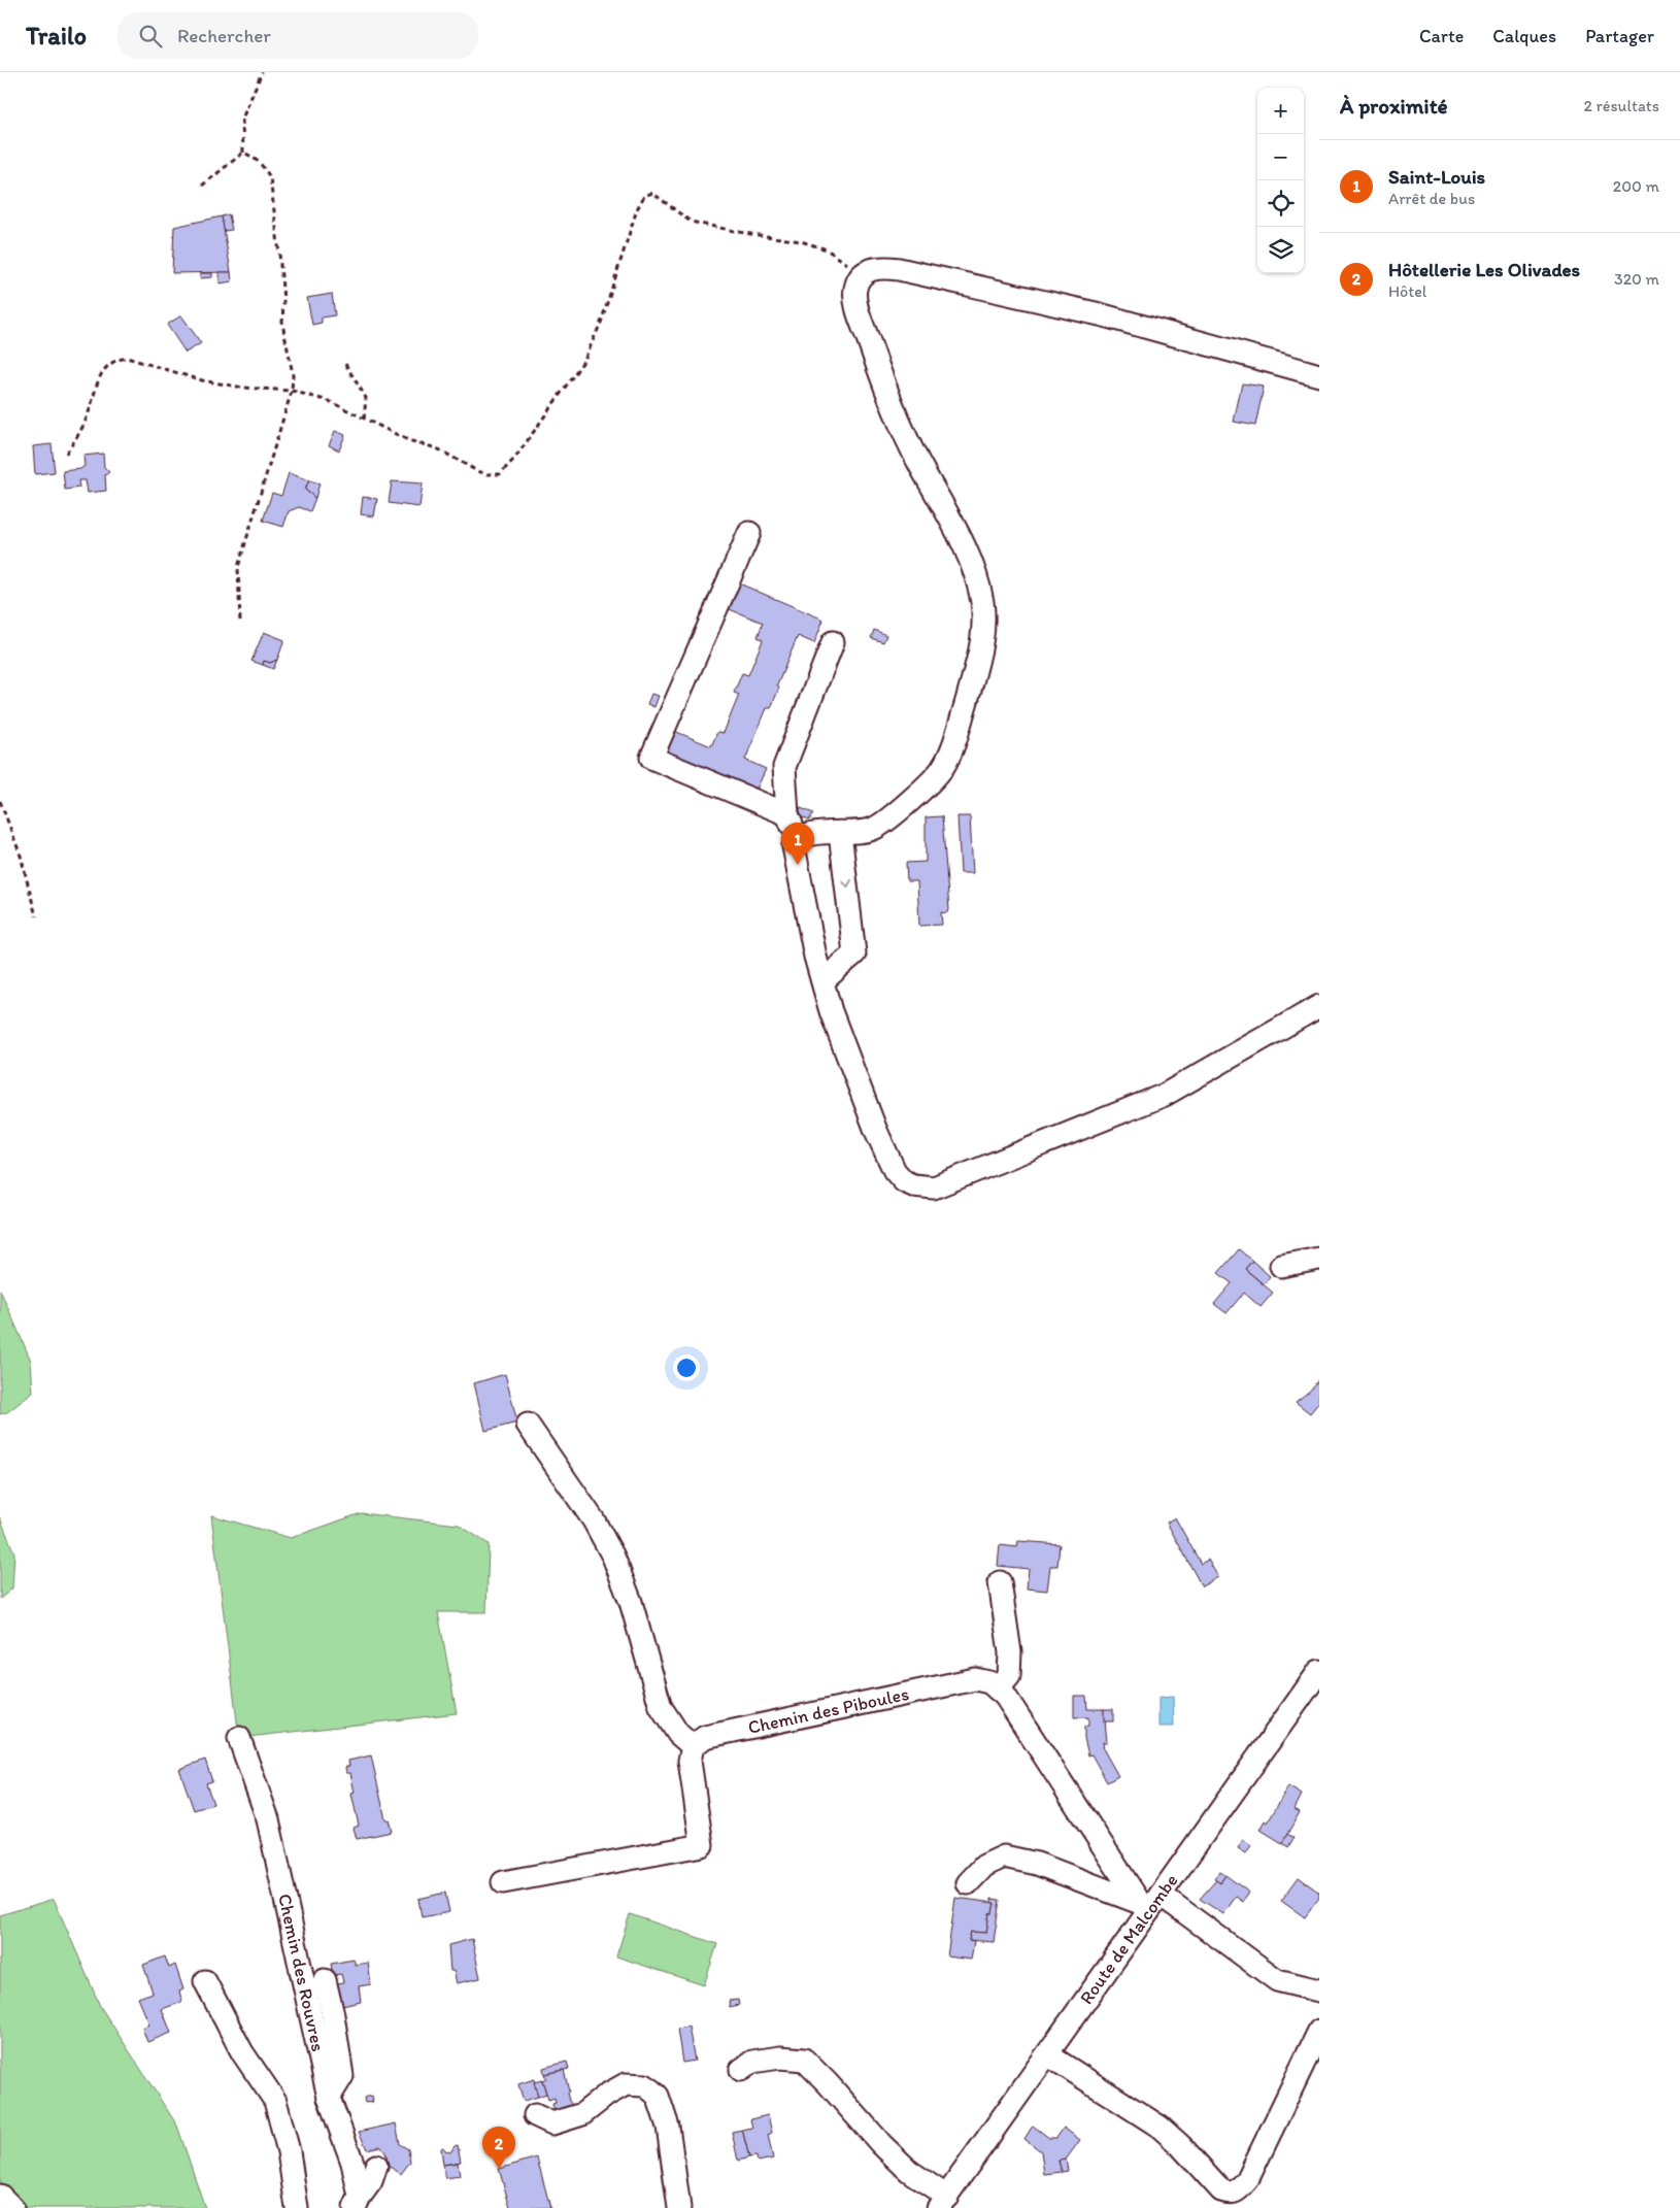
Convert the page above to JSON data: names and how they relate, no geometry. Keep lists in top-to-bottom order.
{
  "streets": {
    "street": ["Chemin des Piboules", "Route de Malcombe", "Chemin des Rouvres"]
  },
  "crossings": [
    ["Chemin des Piboules", "Route de Malcombe"]
  ],
  "page": {
    "header": "Trailo",
    "search": "Rechercher",
    "nav": ["Carte", "Calques", "Partager"],
    "heading": ["À proximité", "2 résultats"],
    "map_buttons": ["+", "−"],
    "list": [
      {
        "mark": "1",
        "name": "Saint-Louis",
        "note": "Arrêt de bus",
        "value": "200 m"
      },
      {
        "mark": "2",
        "name": "Hôtellerie Les Olivades",
        "note": "Hôtel",
        "value": "320 m"
      }
    ],
    "pins": ["1", "2"]
  }
}
